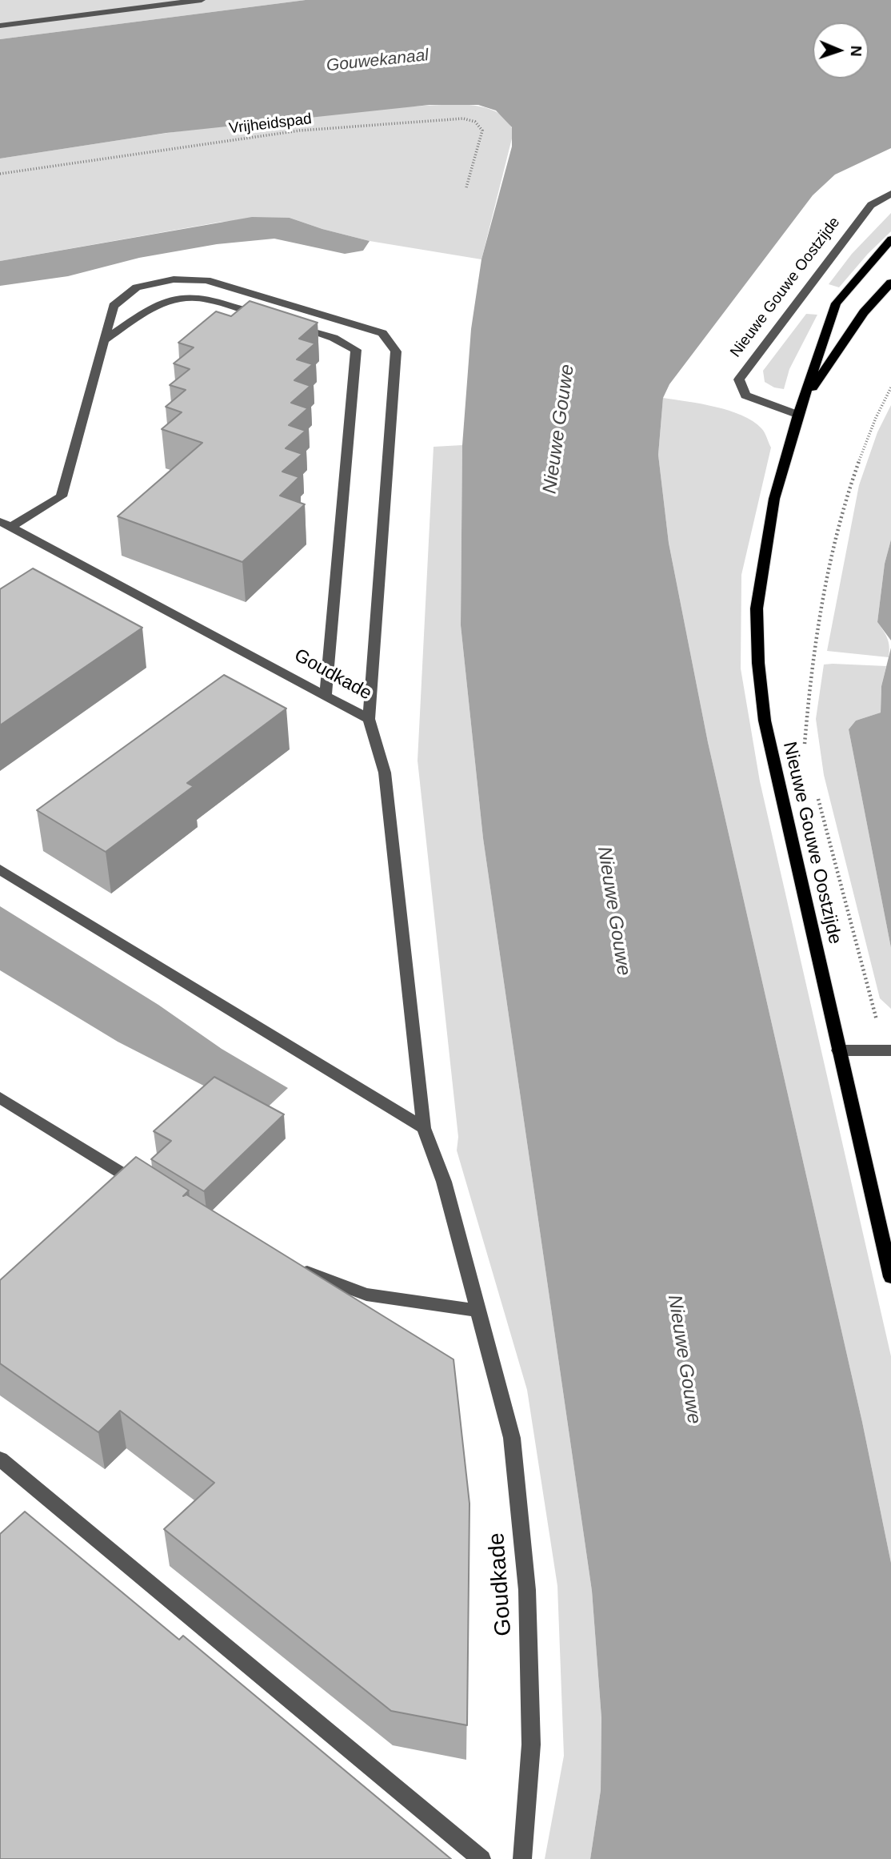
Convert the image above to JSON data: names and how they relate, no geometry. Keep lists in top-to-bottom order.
{
  "streets": {
    "main road": ["Nieuwe Gouwe Oostzijde"],
    "street": ["Goudkade"],
    "path": ["Vrijheidspad"]
  },
  "water": ["Gouwekanaal", "Nieuwe Gouwe"],
  "north": "right"
}
